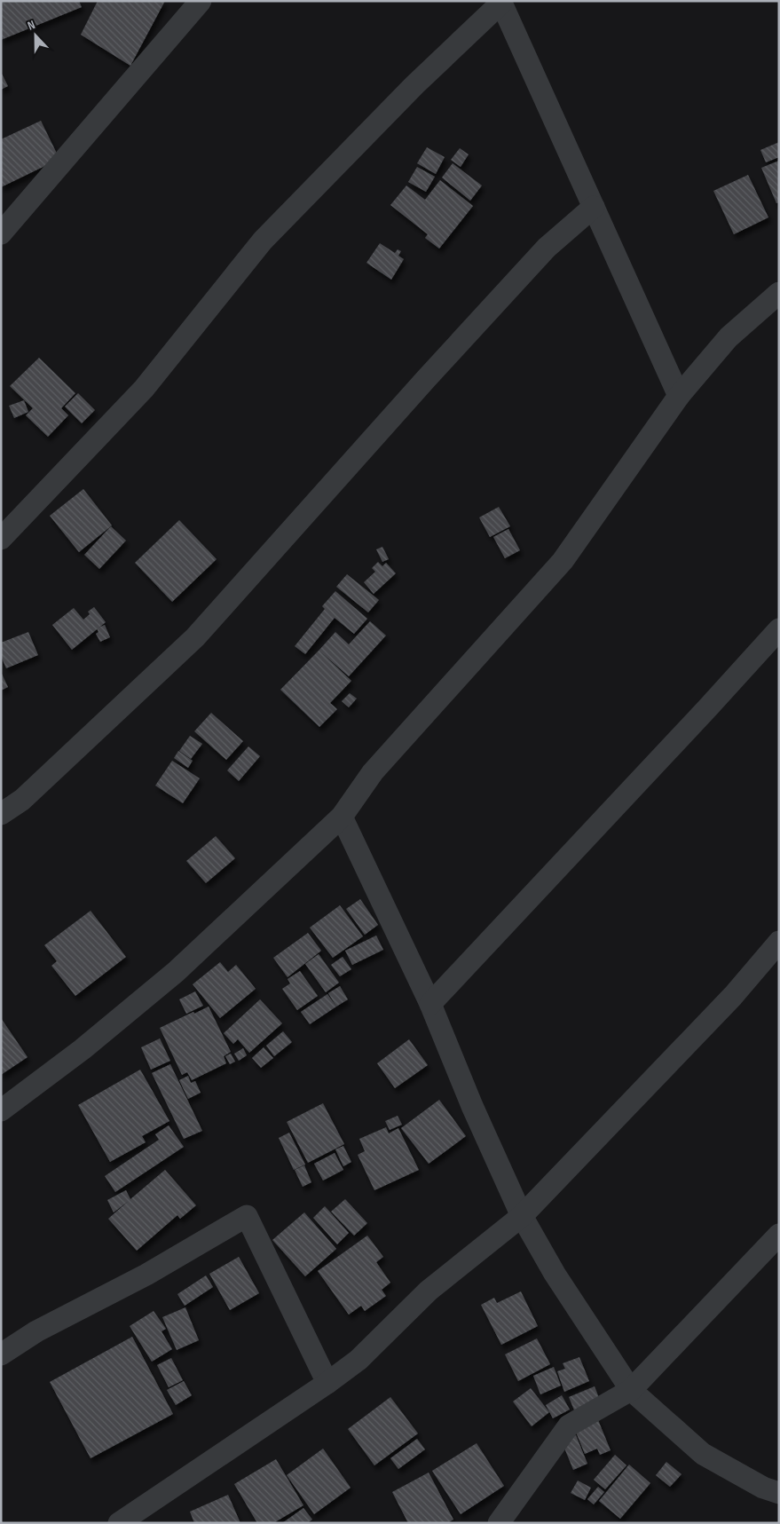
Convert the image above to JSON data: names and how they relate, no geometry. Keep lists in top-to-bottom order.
{
  "north": "top"
}
